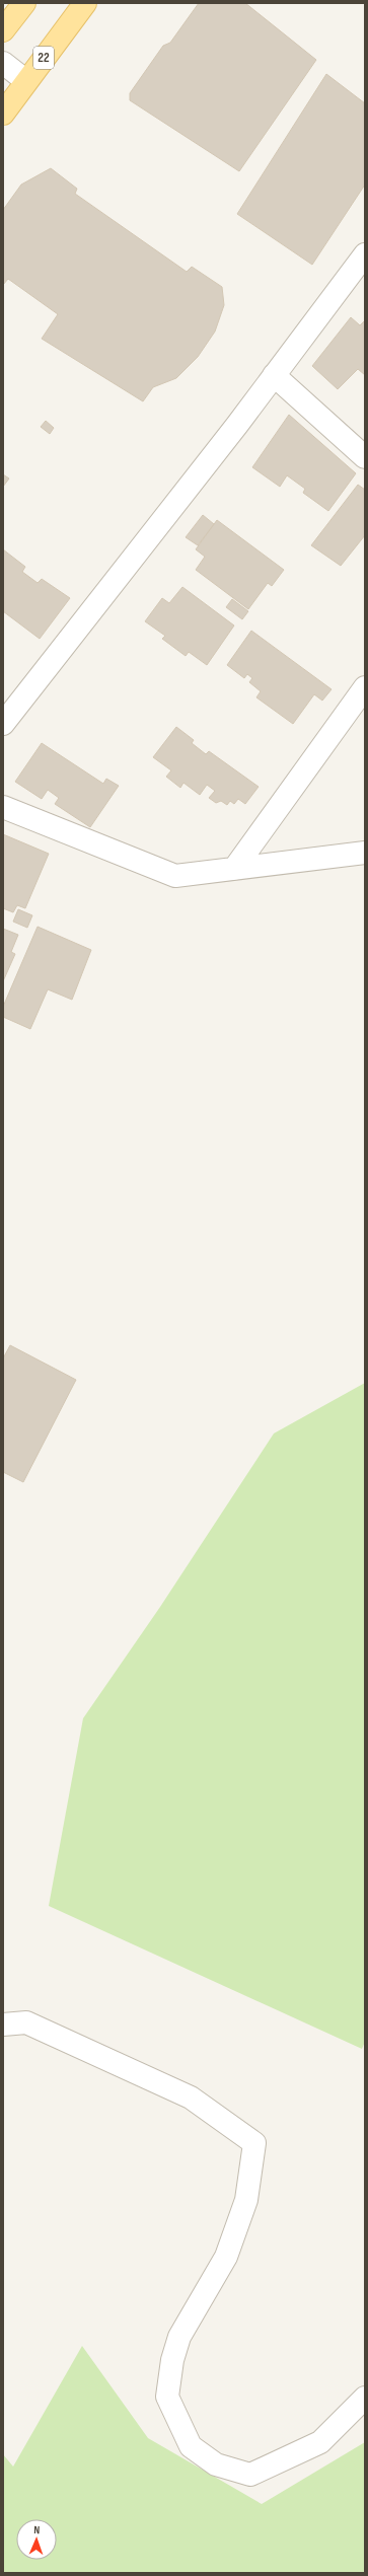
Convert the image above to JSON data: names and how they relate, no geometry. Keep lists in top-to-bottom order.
{
  "streets": {
    "main road": ["22"]
  },
  "north": "top"
}
